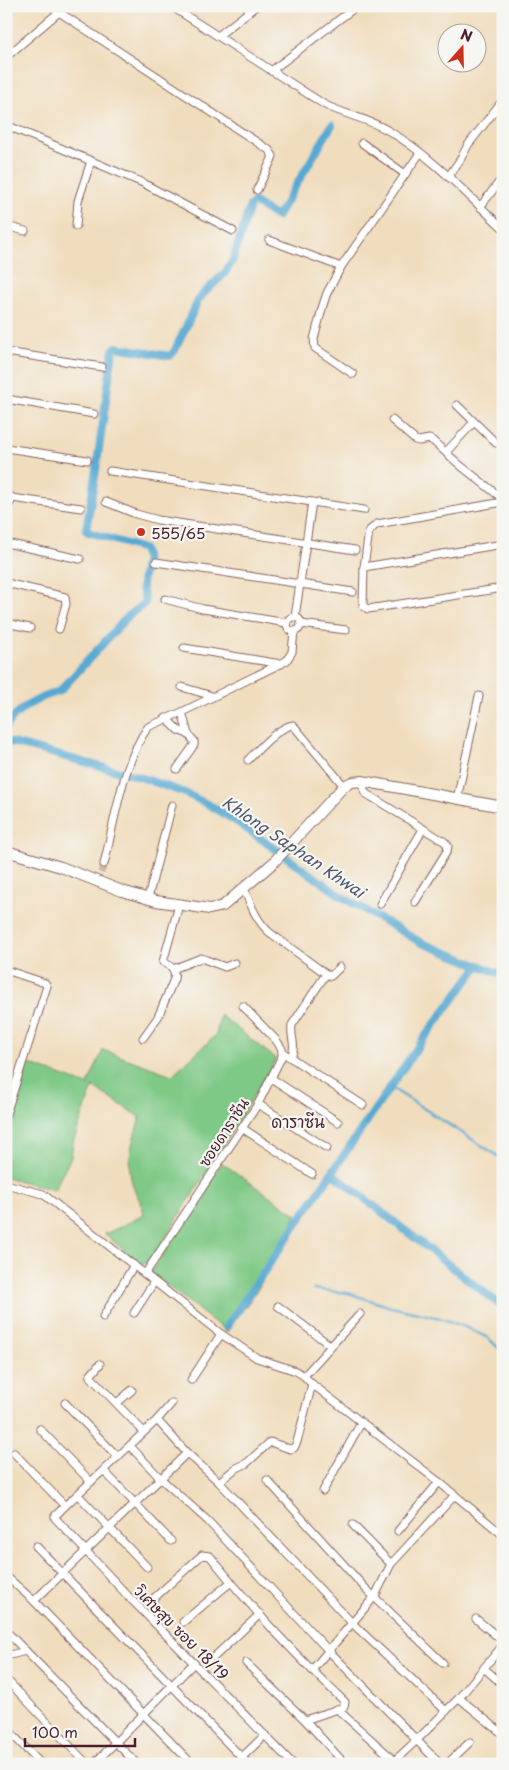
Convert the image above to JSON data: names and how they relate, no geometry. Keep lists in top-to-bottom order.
{
  "streets": {
    "street": ["ซอยดาราซีน", "วิเศษสุข ซอย 18/19"]
  },
  "districts": ["ดาราซีน"],
  "water": ["Khlong Saphan Khwai"],
  "places": ["555/65"],
  "scale_bar": "100 m",
  "north": "top"
}
